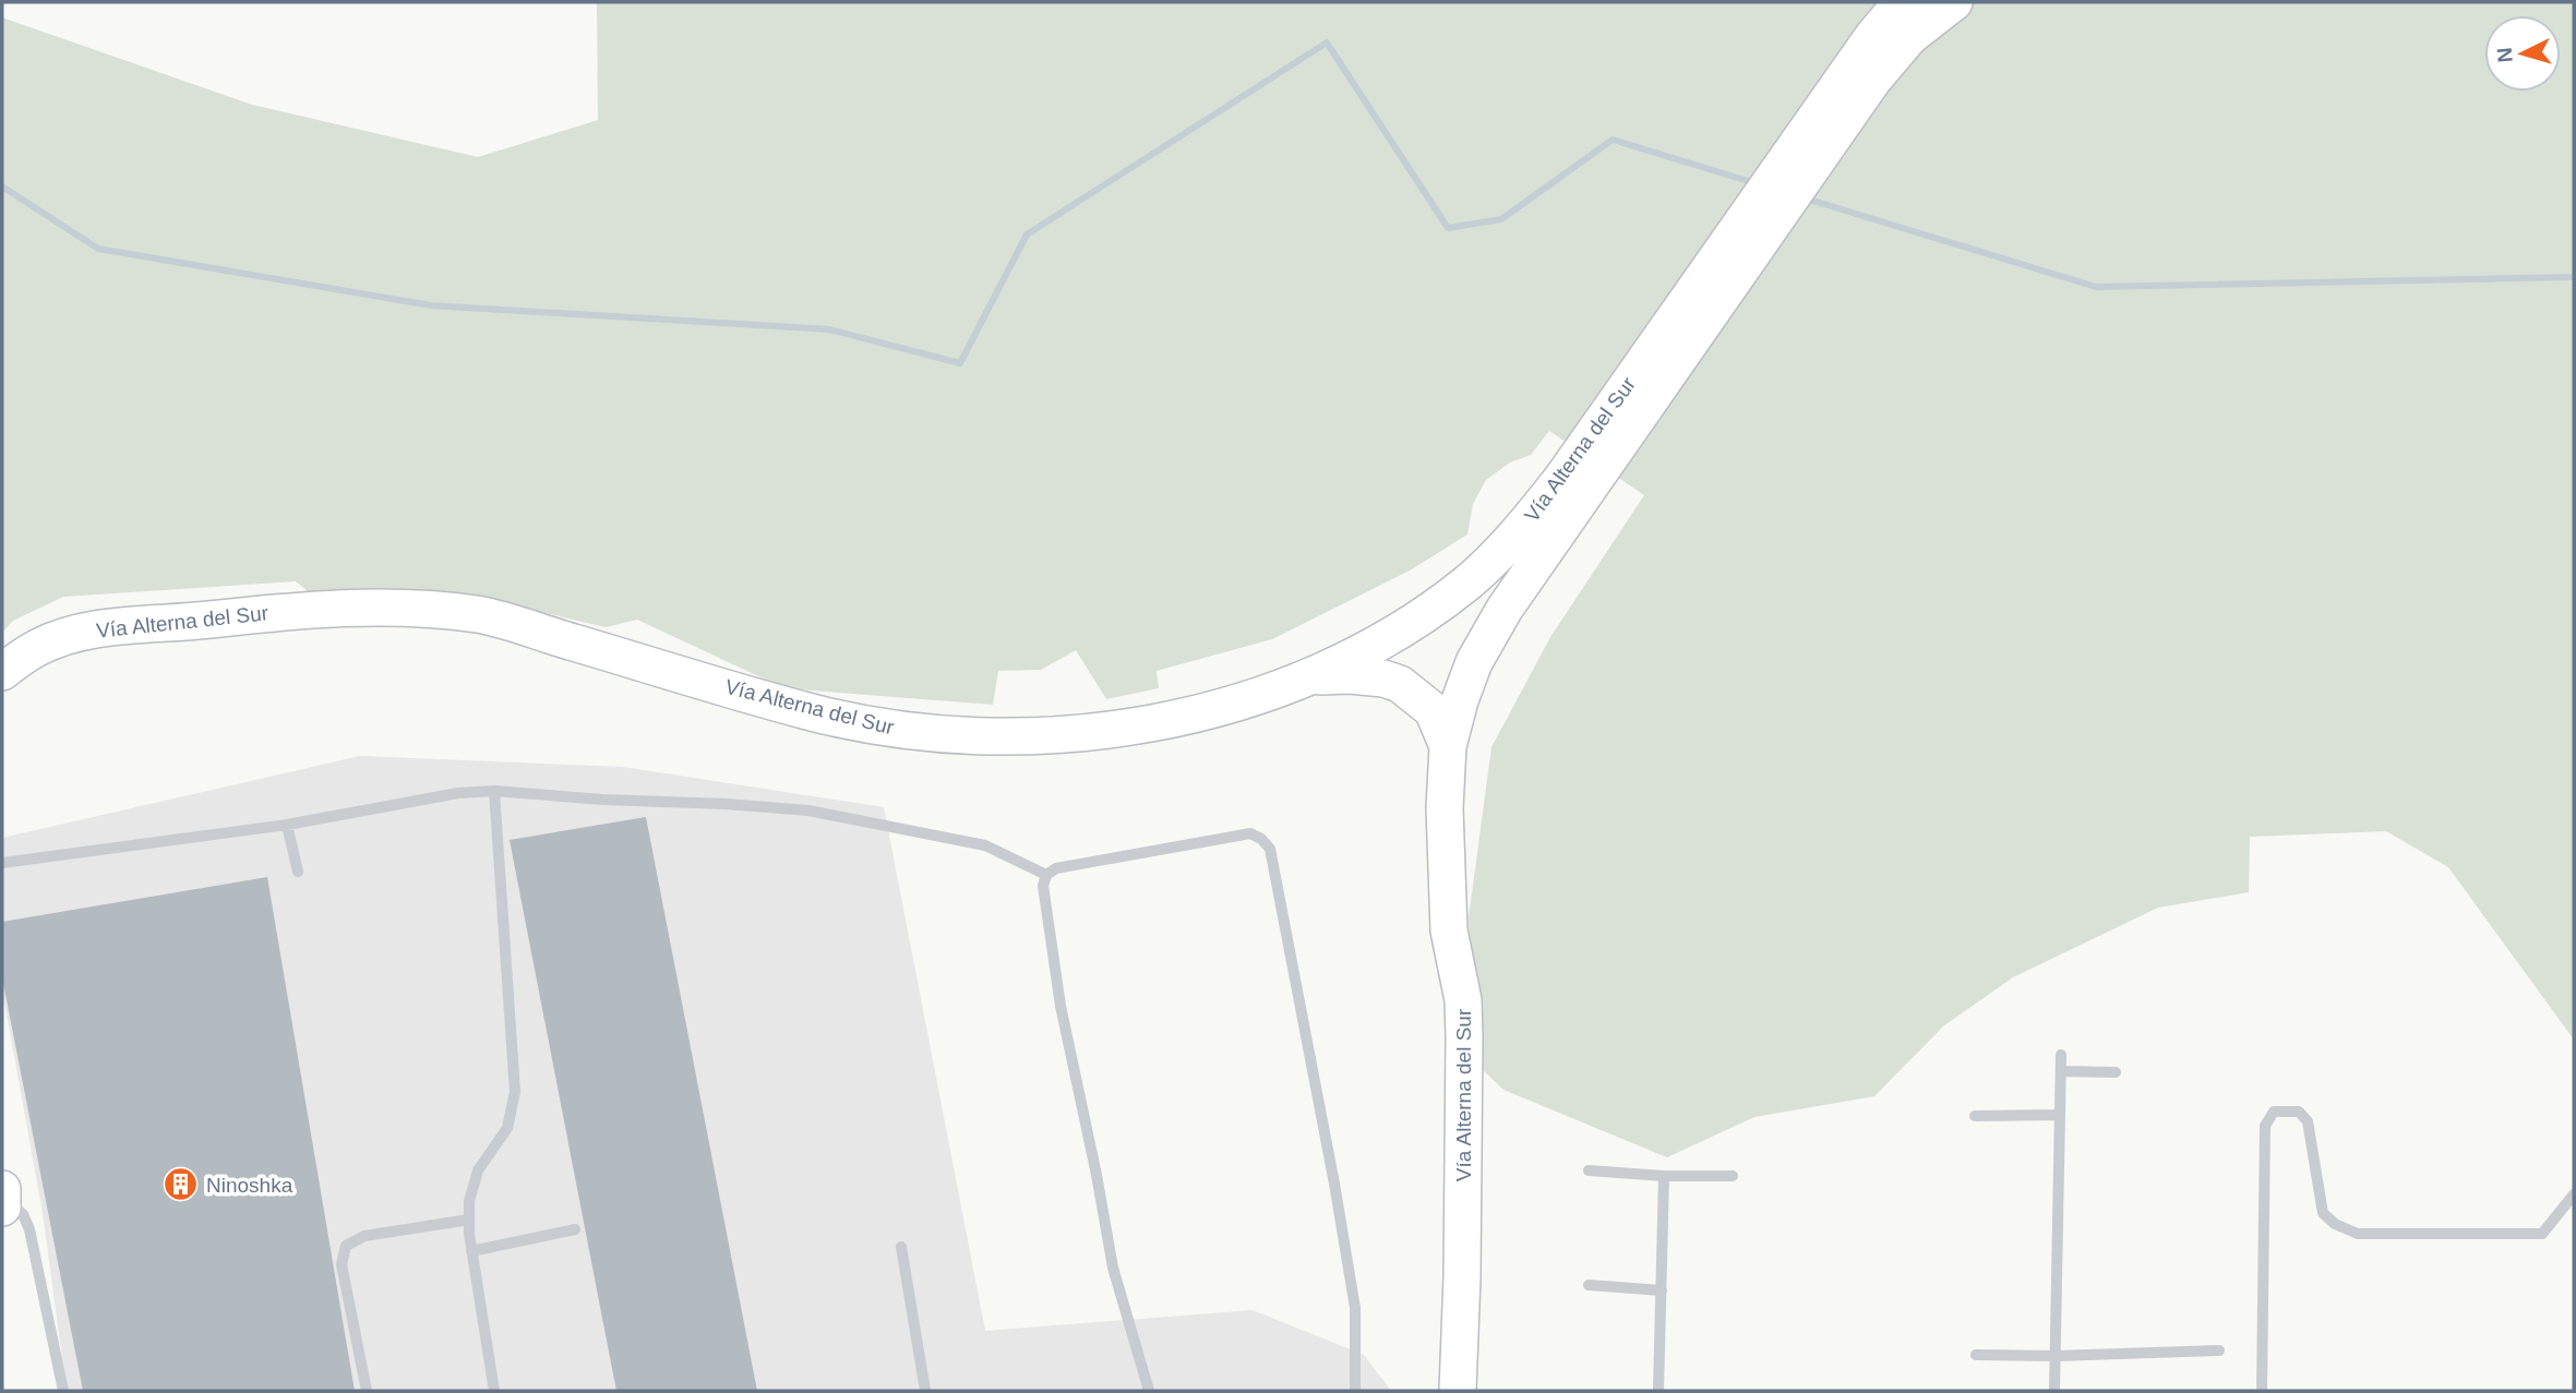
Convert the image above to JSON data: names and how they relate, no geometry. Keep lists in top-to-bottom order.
{
  "streets": {
    "highway": ["Vía Alterna del Sur"]
  },
  "places": {
    "building": ["Ninoshka"]
  },
  "north": "left"
}
